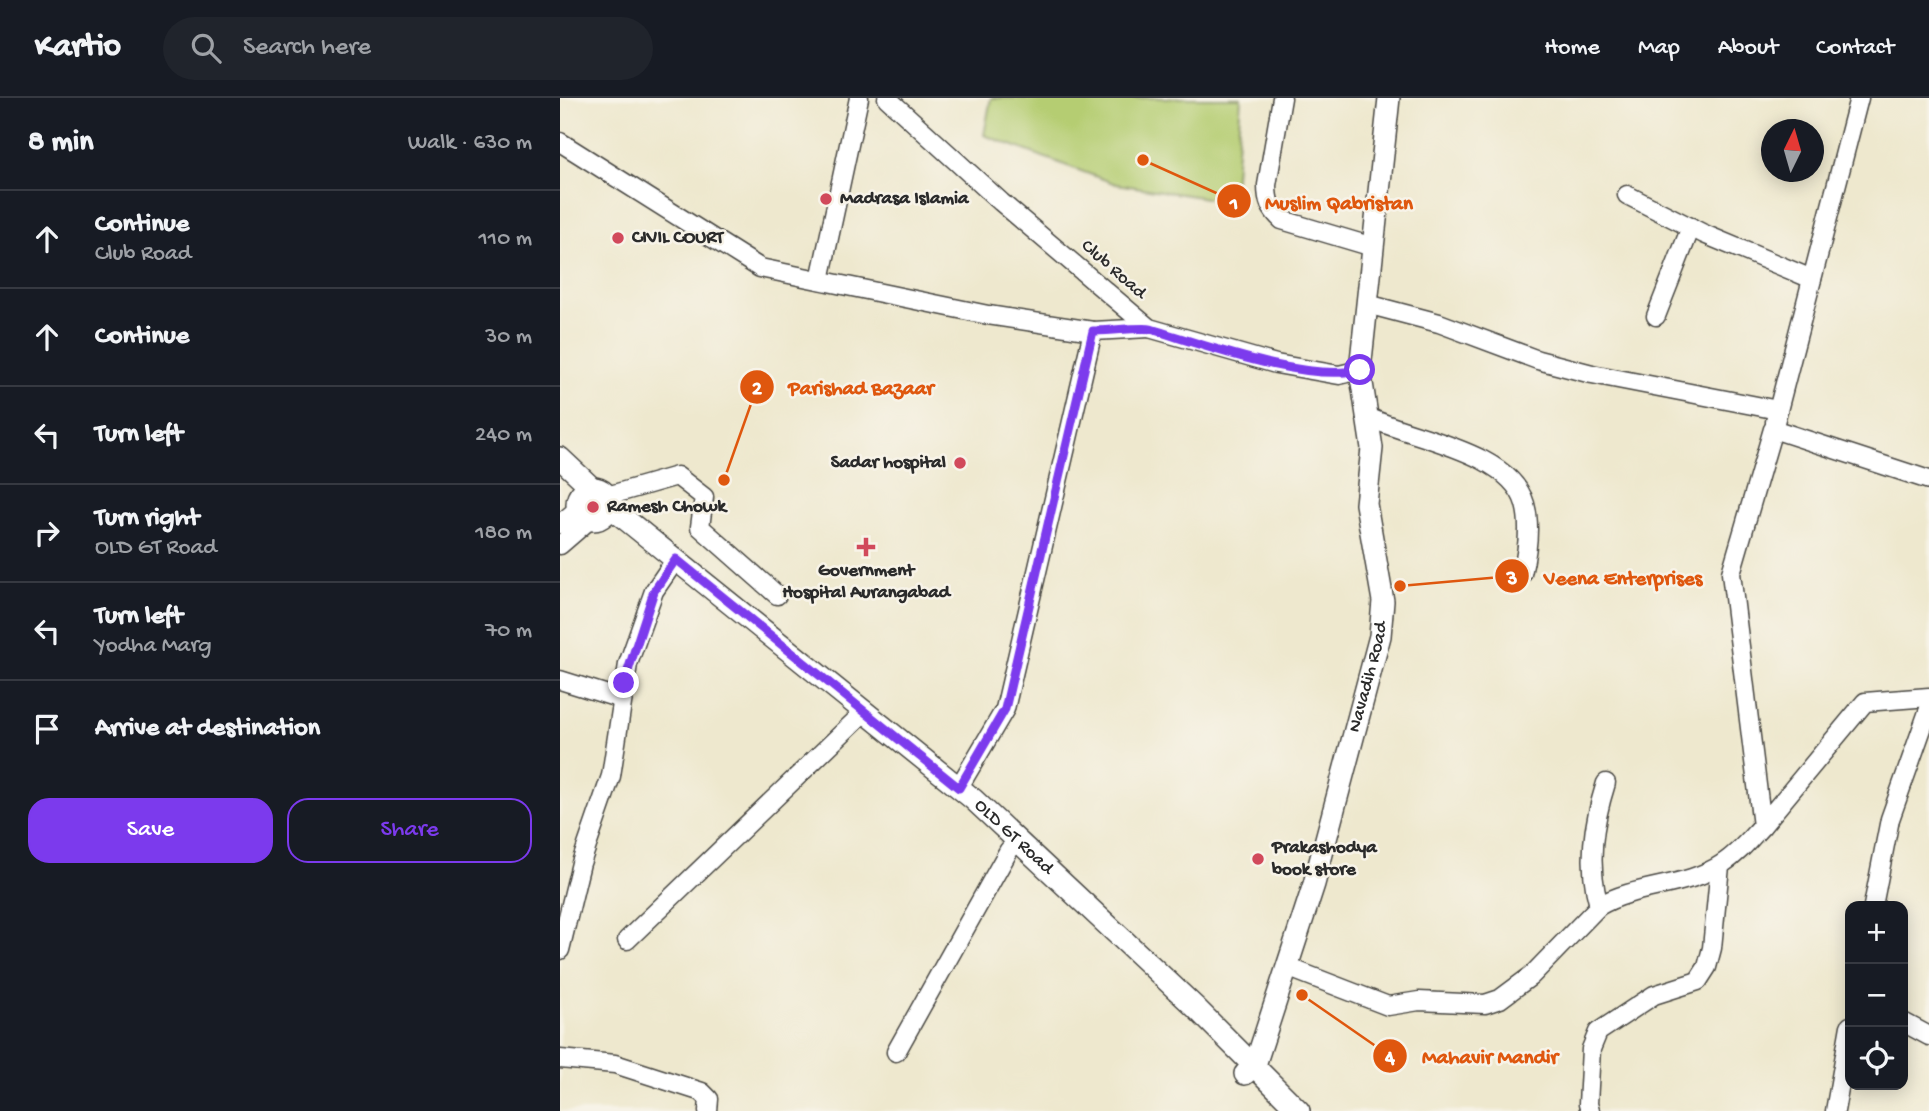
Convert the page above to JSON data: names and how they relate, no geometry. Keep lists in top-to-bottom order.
{
  "streets": {
    "main road": ["Navadih Road", "OLD GT Road"],
    "street": ["Club Road"]
  },
  "crossings": [
    ["Club Road", "Navadih Road"],
    ["Navadih Road", "OLD GT Road"]
  ],
  "places": {
    "other": [
      "Muslim Qabristan",
      "Madrasa Islamia",
      "CIVIL COURT",
      "Sadar hospital",
      "Parishad Bazaar",
      "Ramesh Chowk",
      "Veena Enterprises",
      "Prakashodya book store",
      "Mahavir Mandir"
    ],
    "health": ["Government Hospital Aurangabad"]
  },
  "north": "top",
  "page": {
    "header": "Kartio",
    "search": "Search here",
    "nav": [
      "Home",
      "Map",
      "About",
      "Contact"
    ],
    "heading": ["8 min", "Walk · 630 m"],
    "list": [
      ["Continue", "Club Road", "110 m"],
      ["Continue", "30 m"],
      ["Turn left", "240 m"],
      ["Turn right", "OLD GT Road", "180 m"],
      ["Turn left", "Yodha Marg", "70 m"],
      "Arrive at destination"
    ],
    "buttons": ["Save", "Share"],
    "map_buttons": ["+", "−"]
  }
}
